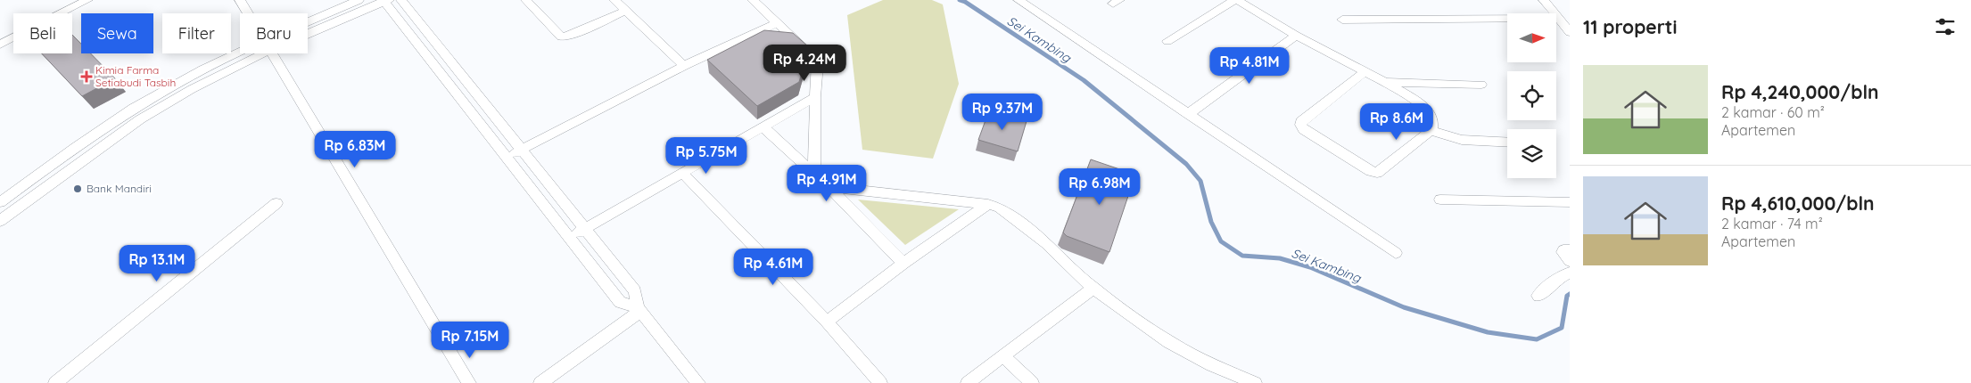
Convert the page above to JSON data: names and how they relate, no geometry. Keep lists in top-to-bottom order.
{
  "water": ["Sei Kambing"],
  "places": {
    "health": ["Kimia Farma Setiabudi Tasbih"],
    "other": ["Bank Mandiri"]
  },
  "north": "right",
  "page": {
    "heading": "11 properti",
    "chip": [
      "Beli",
      "Sewa",
      "Filter",
      "Baru"
    ],
    "price": [
      "Rp 4.24M",
      "Rp 4.81M",
      "Rp 9.37M",
      "Rp 8.6M",
      "Rp 6.83M",
      "Rp 5.75M",
      "Rp 4.91M",
      "Rp 6.98M",
      "Rp 13.1M",
      "Rp 4.61M",
      "Rp 7.15M"
    ],
    "list": [
      {
        "name": "Rp 4,240,000/bln",
        "note": "2 kamar · 60 m² · Apartemen"
      },
      {
        "name": "Rp 4,610,000/bln",
        "note": "2 kamar · 74 m² · Apartemen"
      }
    ]
  }
}
